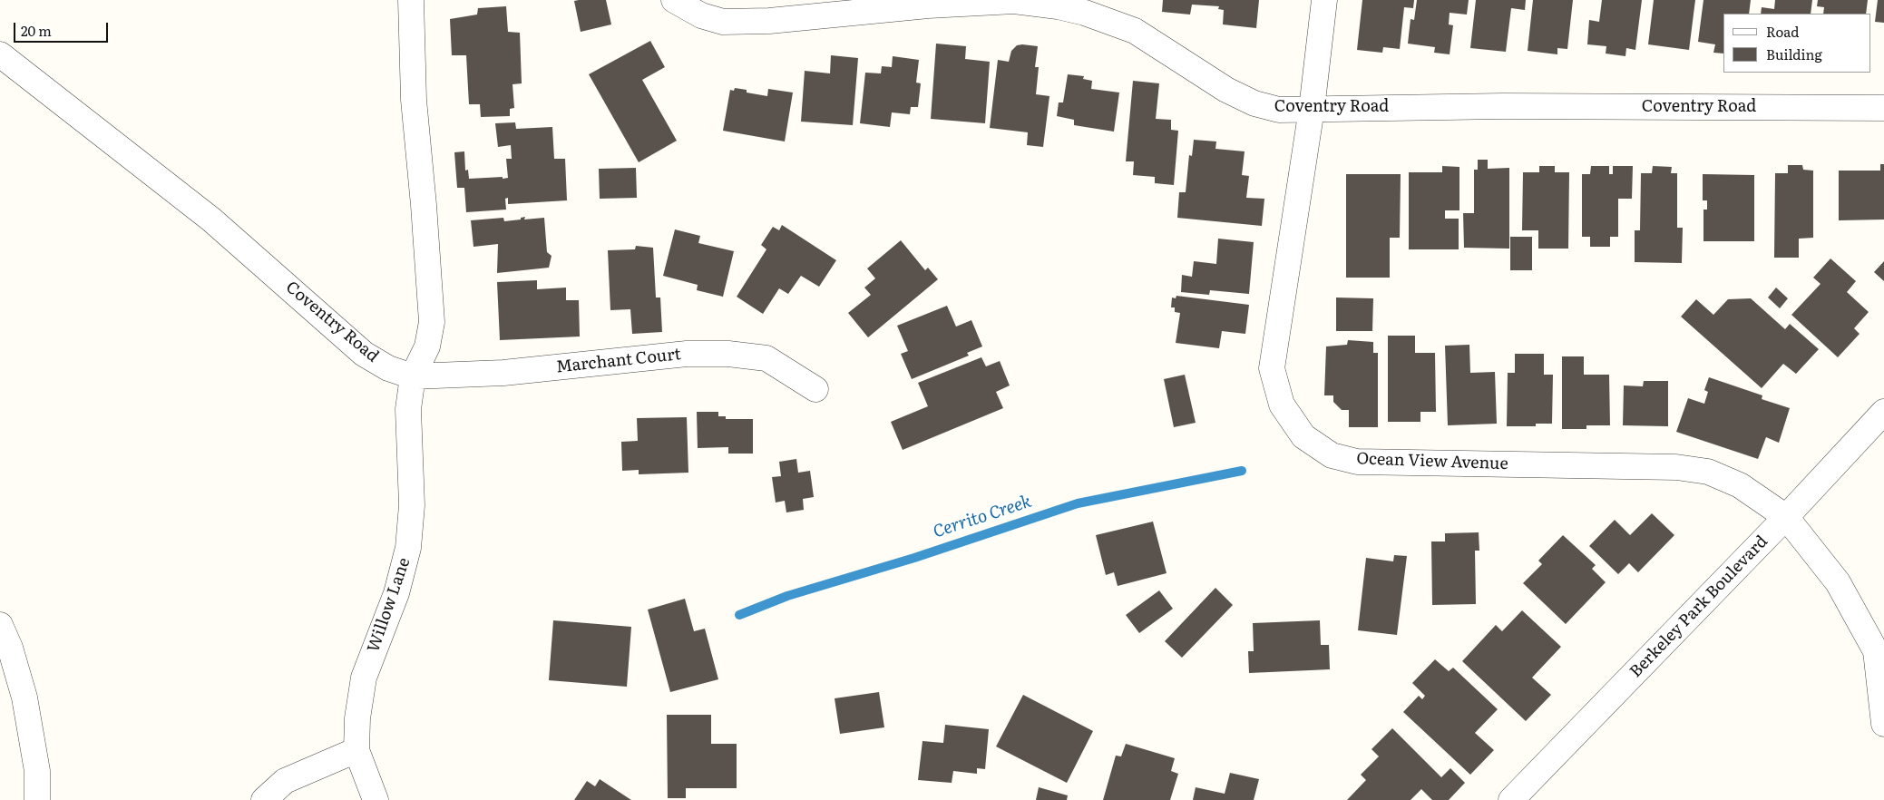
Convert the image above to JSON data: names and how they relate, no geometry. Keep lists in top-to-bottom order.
{
  "streets": {
    "street": [
      "Coventry Road",
      "Marchant Court",
      "Ocean View Avenue",
      "Willow Lane",
      "Berkeley Park Boulevard"
    ]
  },
  "crossings": [
    ["Coventry Road", "Marchant Court"],
    ["Coventry Road", "Ocean View Avenue"],
    ["Coventry Road", "Willow Lane"],
    ["Marchant Court", "Willow Lane"],
    ["Ocean View Avenue", "Berkeley Park Boulevard"]
  ],
  "water": ["Cerrito Creek"],
  "legend": ["Road", "Building"],
  "scale_bar": "20 m"
}
